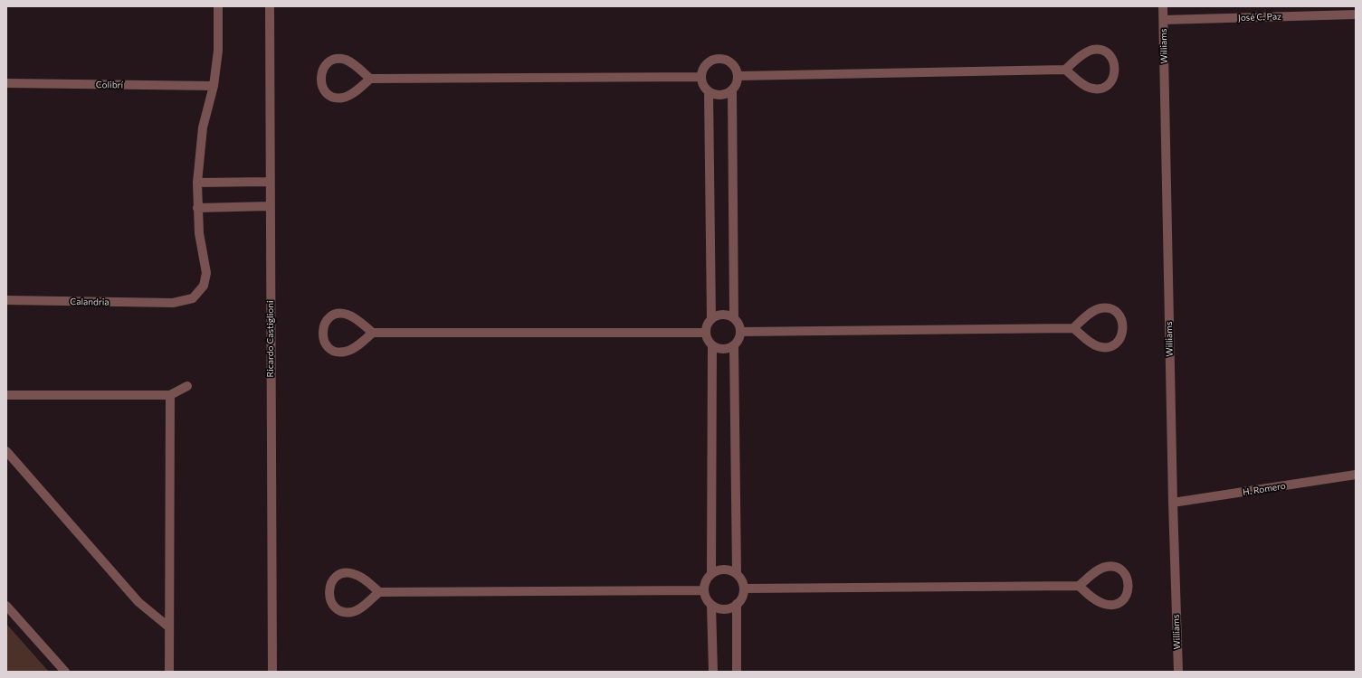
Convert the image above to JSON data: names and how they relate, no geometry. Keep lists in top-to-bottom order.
{
  "streets": {
    "street": [
      "José C. Paz",
      "Williams",
      "Colibrí",
      "Calandria",
      "Ricardo Castiglioni",
      "H. Romero"
    ]
  },
  "crossings": [
    ["José C. Paz", "Williams"],
    ["Williams", "H. Romero"],
    ["Colibrí", "Calandria"]
  ]
}
